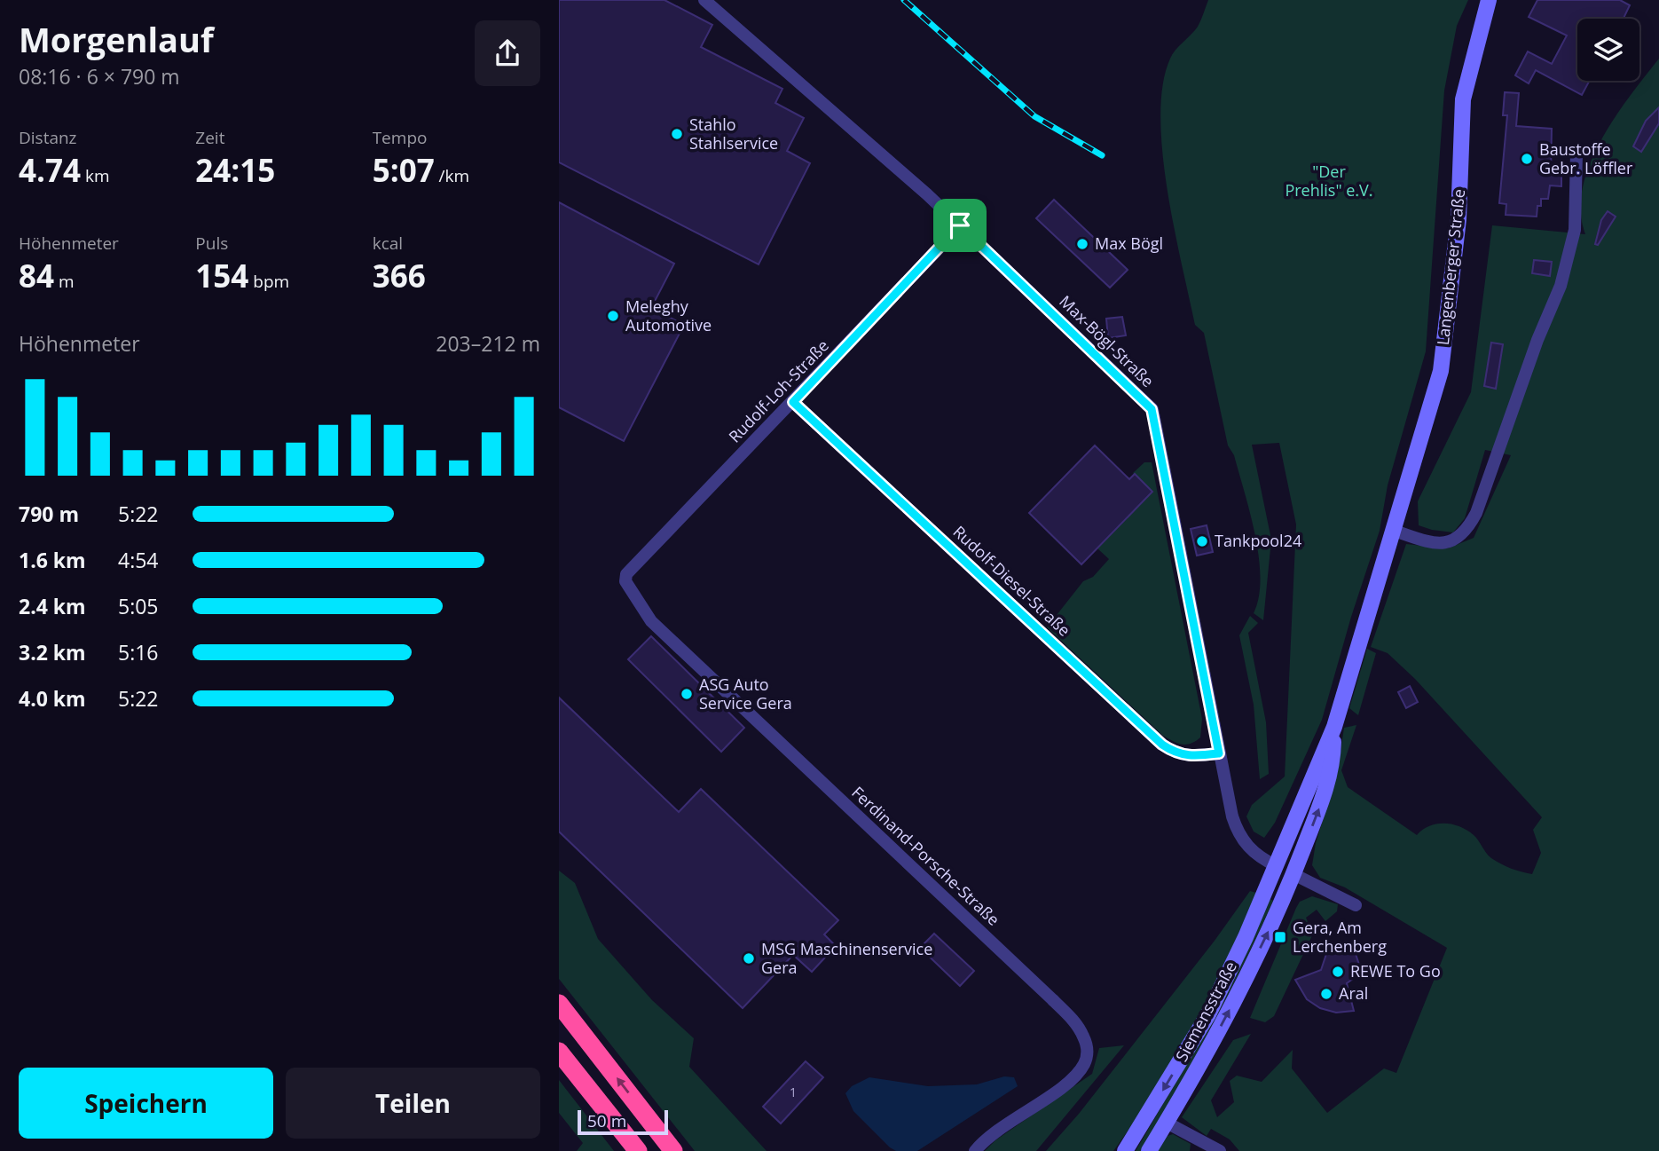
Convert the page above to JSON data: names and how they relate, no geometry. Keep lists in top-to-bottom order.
{
  "streets": {
    "main road": ["Langenberger Straße", "Siemensstraße"],
    "street": [
      "Max-Bögl-Straße",
      "Rudolf-Loh-Straße",
      "Rudolf-Diesel-Straße",
      "Ferdinand-Porsche-Straße"
    ]
  },
  "crossings": [
    ["Langenberger Straße", "Max-Bögl-Straße"],
    ["Langenberger Straße", "Siemensstraße"],
    ["Max-Bögl-Straße", "Rudolf-Loh-Straße"],
    ["Max-Bögl-Straße", "Rudolf-Diesel-Straße"],
    ["Max-Bögl-Straße", "Siemensstraße"],
    ["Rudolf-Loh-Straße", "Rudolf-Diesel-Straße"],
    ["Rudolf-Loh-Straße", "Ferdinand-Porsche-Straße"]
  ],
  "parks": ["\"Der Prehlis\" e.V."],
  "places": {
    "other": [
      "Stahlo Stahlservice",
      "Baustoffe Gebr. Löffler",
      "Max Bögl",
      "Meleghy Automotive",
      "Tankpool24",
      "ASG Auto Service Gera",
      "MSG Maschinenservice Gera",
      "REWE To Go",
      "Aral"
    ],
    "transit": ["Gera, Am Lerchenberg"]
  },
  "house_numbers": ["1"],
  "scale_bar": "50 m",
  "page": {
    "heading": ["Morgenlauf", "08:16 · 6 × 790 m"],
    "stats": [
      ["Distanz", "4.74 km"],
      ["Zeit", "24:15"],
      ["Tempo", "5:07 /km"],
      ["Höhenmeter", "84 m"],
      ["Puls", "154 bpm"],
      ["kcal", "366"]
    ],
    "chart": ["Höhenmeter", "203–212 m"],
    "list": [
      {
        "name": "790 m",
        "note": "5:22"
      },
      {
        "name": "1.6 km",
        "note": "4:54"
      },
      {
        "name": "2.4 km",
        "note": "5:05"
      },
      {
        "name": "3.2 km",
        "note": "5:16"
      },
      {
        "name": "4.0 km",
        "note": "5:22"
      }
    ],
    "buttons": ["Speichern", "Teilen"],
    "scale": "50 m"
  }
}
